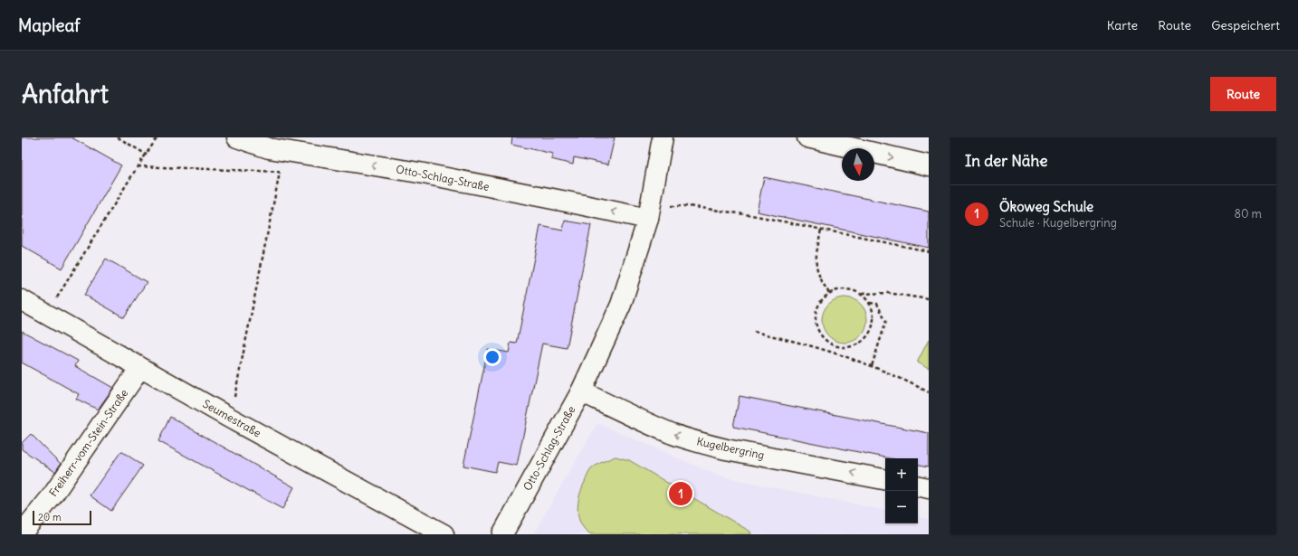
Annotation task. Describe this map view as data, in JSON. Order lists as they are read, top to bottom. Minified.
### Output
{"streets":{"street":["Otto-Schlag-Straße","Seumestraße","Freiherr-vom-Stein-Straße","Kugelbergring"]},"crossings":[["Otto-Schlag-Straße","Kugelbergring"],["Seumestraße","Freiherr-vom-Stein-Straße"]],"one_way":["Otto-Schlag-Straße","Kugelbergring"],"scale_bar":"20 m","north":"bottom","page":{"header":"Mapleaf","nav":["Karte","Route","Gespeichert"],"buttons":"Route","title":"Anfahrt","heading":"In der Nähe","list":[{"mark":"1","name":"Ökoweg Schule","note":"Schule · Kugelbergring","value":"80 m"}],"map_buttons":["+","−"],"pins":"1","scale":"20 m"}}
